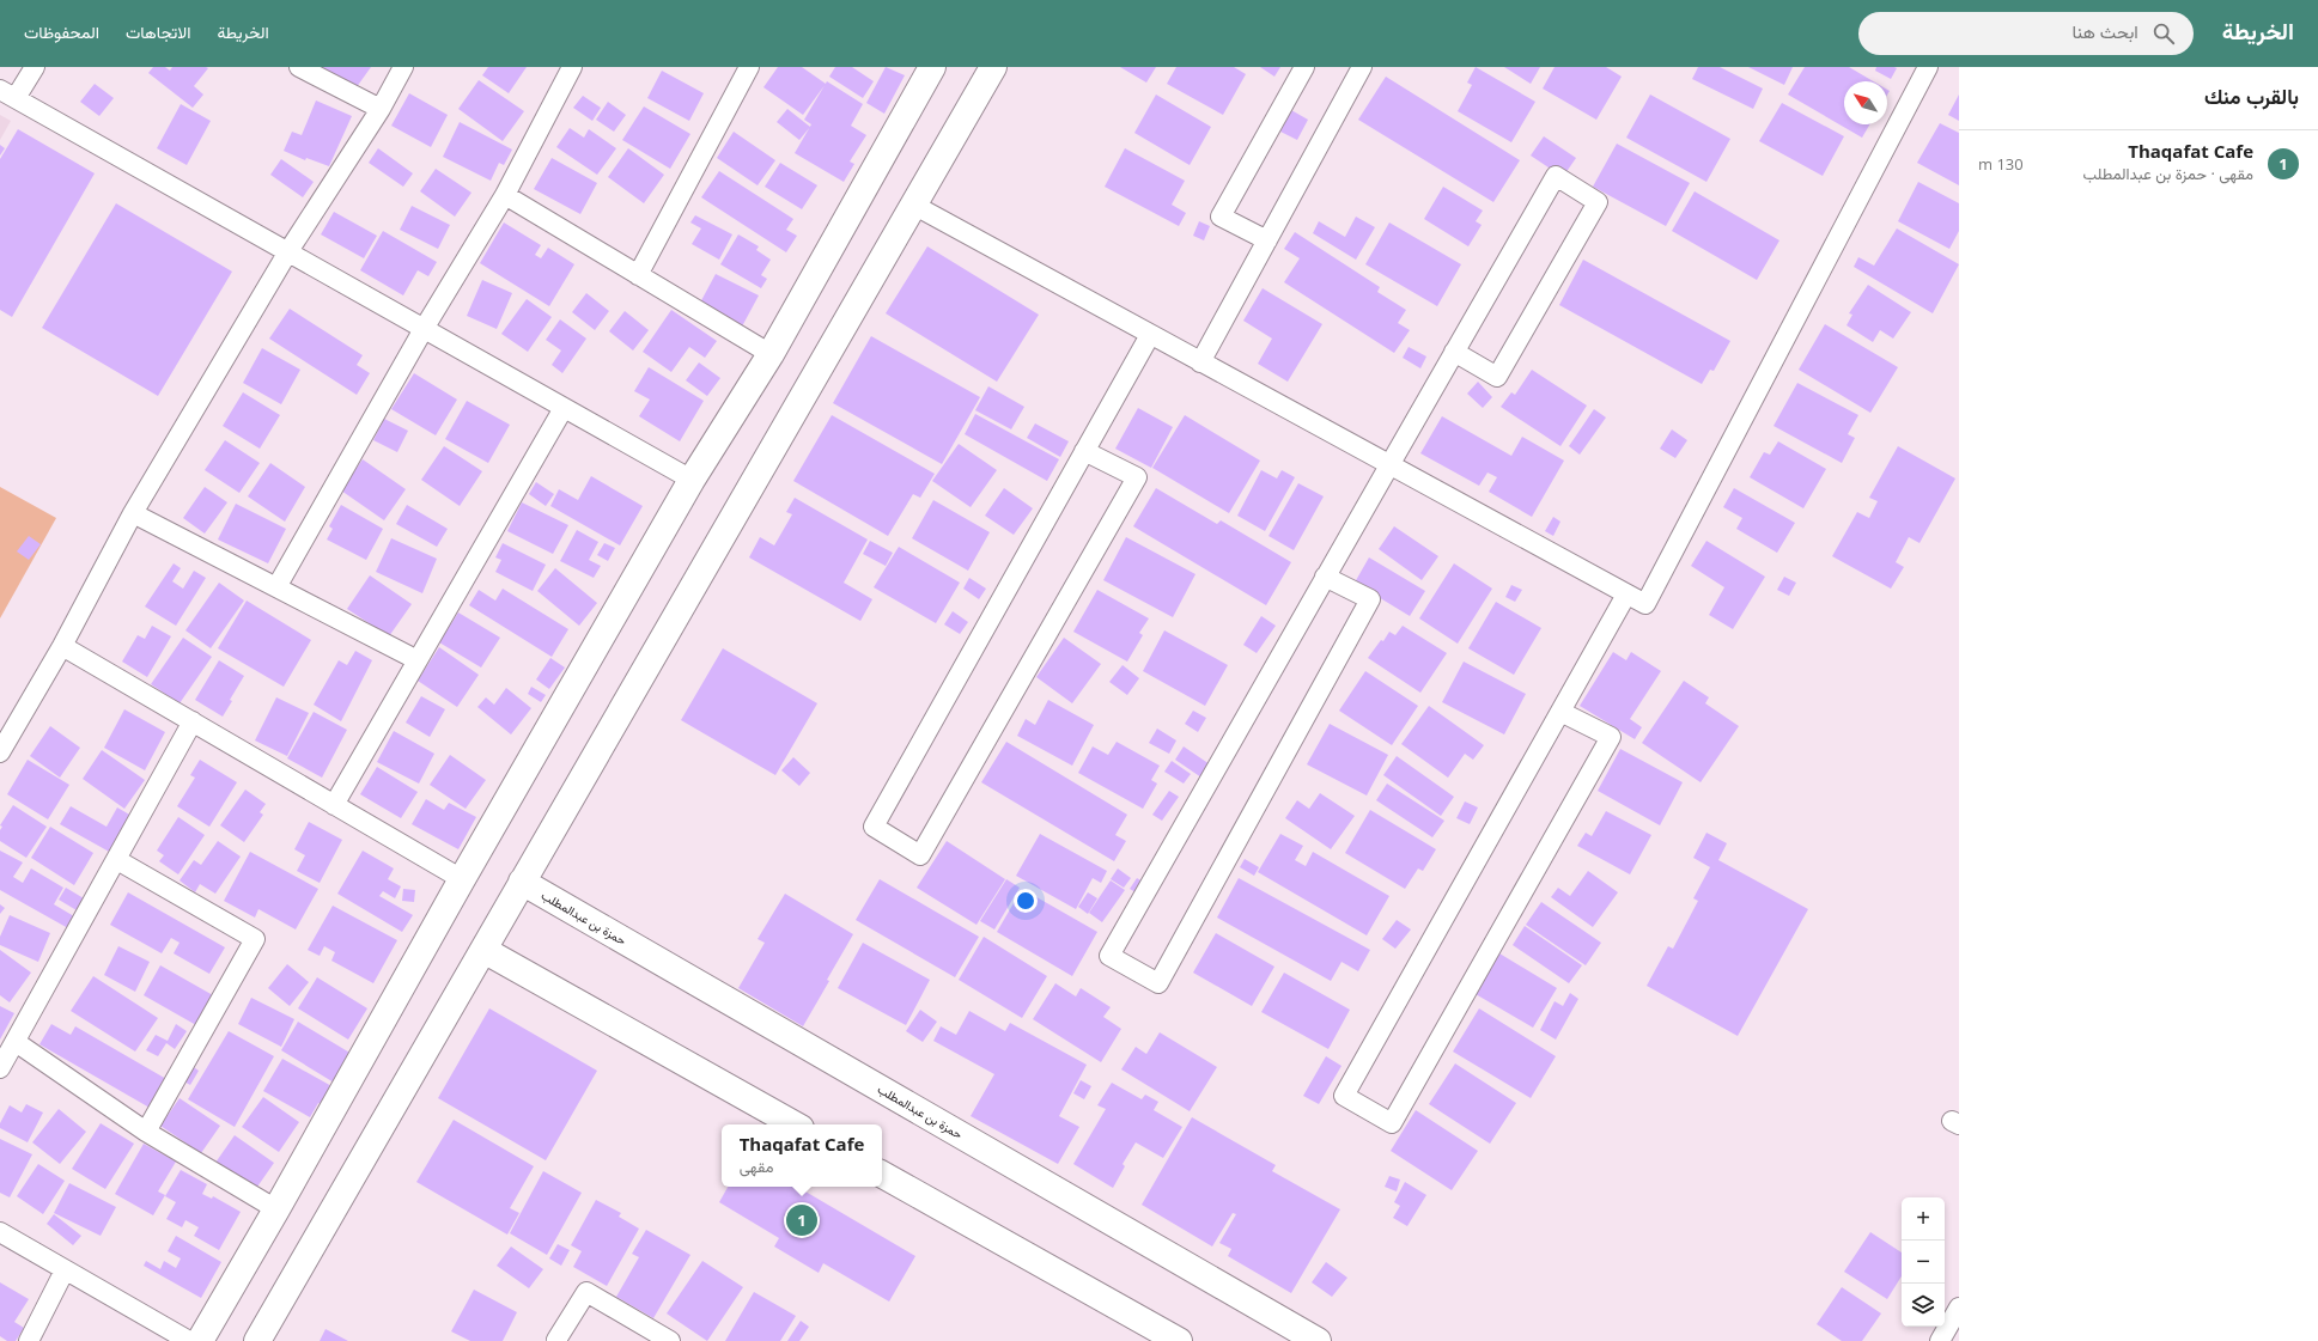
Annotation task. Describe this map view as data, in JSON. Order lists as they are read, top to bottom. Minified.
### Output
{"streets":{"street":["حمزة بن عبدالمطلب"]},"north":"top left","page":{"header":"الخريطة","search":"ابحث هنا","nav":["الخريطة","الاتجاهات","المحفوظات"],"heading":"بالقرب منك","list":[{"mark":"1","name":"Thaqafat Cafe","note":"مقهى · حمزة بن عبدالمطلب","value":"130 m"}],"popup":["Thaqafat Cafe","مقهى"],"map_buttons":["+","−"],"pins":"1"}}
